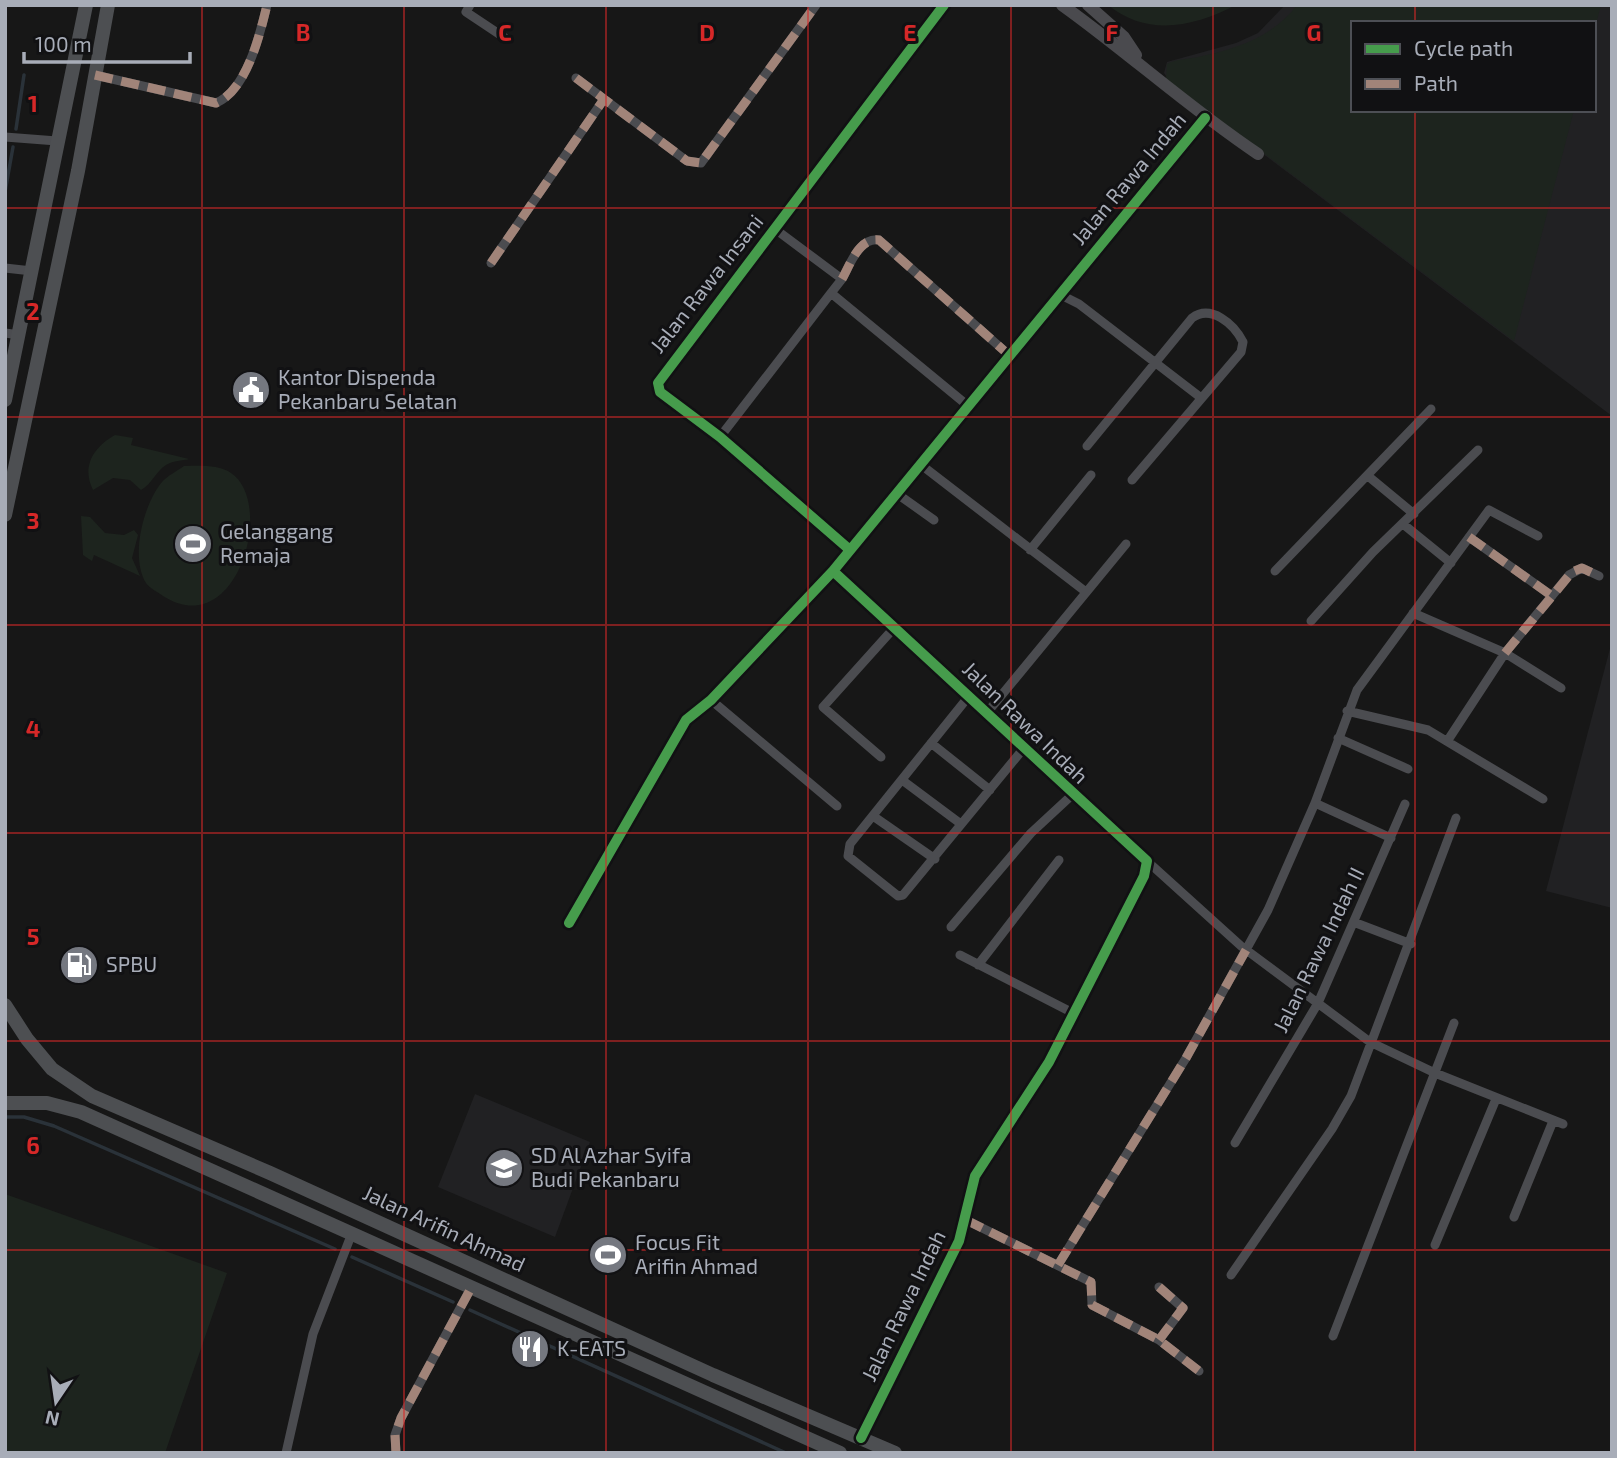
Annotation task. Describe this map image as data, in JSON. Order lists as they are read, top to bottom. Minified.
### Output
{"streets":{"main road":["Jalan Arifin Ahmad"],"street":["Jalan Rawa Indah","Jalan Rawa Insani","Jalan Rawa Indah II"]},"crossings":[["Jalan Rawa Indah","Jalan Rawa Insani"],["Jalan Rawa Indah","Jalan Arifin Ahmad"]],"places":{"public building":["Kantor Dispenda Pekanbaru Selatan"],"sports":["Gelanggang Remaja","Focus Fit Arifin Ahmad"],"fuel station":["SPBU"],"school or university":["SD Al Azhar Syifa Budi Pekanbaru"],"restaurant":["K-EATS"]},"legend":["Cycle path","Path"],"scale_bar":"100 m","north":"bottom","grid":{"columns":["B","C","D","E","F","G"],"rows":["1","2","3","4","5","6"]}}
